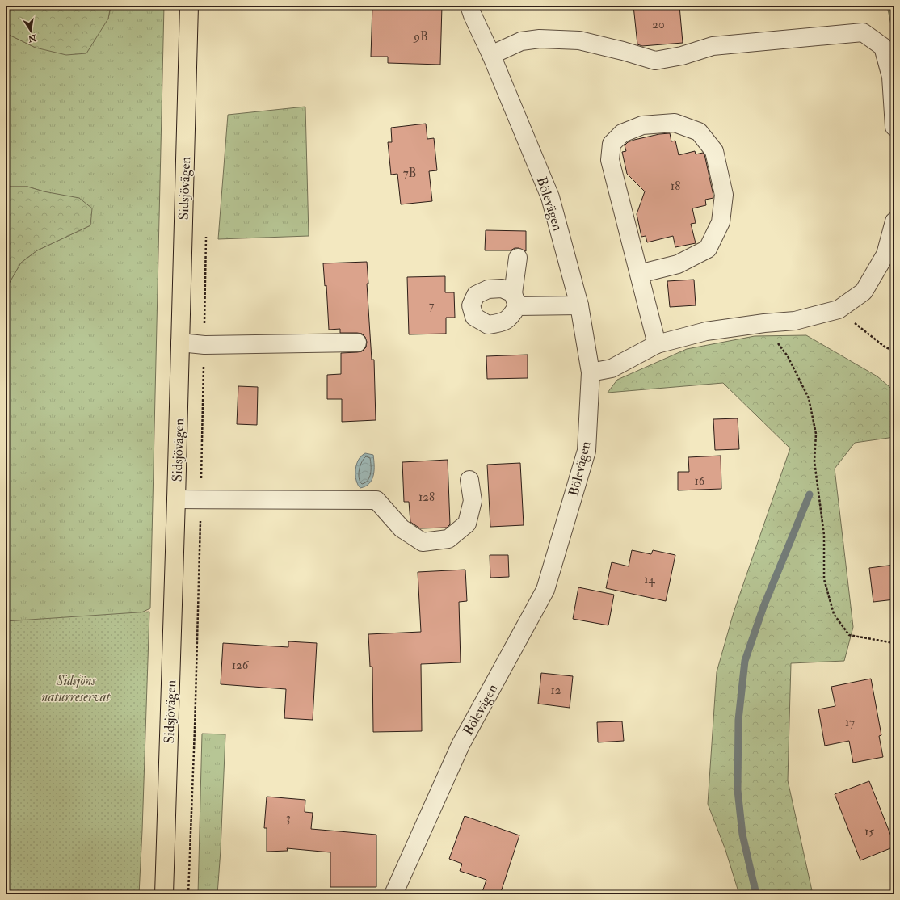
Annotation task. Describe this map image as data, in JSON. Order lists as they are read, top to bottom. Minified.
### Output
{"streets":{"main road":["Sidsjövägen"],"street":["Bölevägen"]},"parks":["Sidsjöns naturreservat"],"house_numbers":["20","9B","7B","18","7","16","128","14","126","12","17","3","15"],"north":"bottom"}
